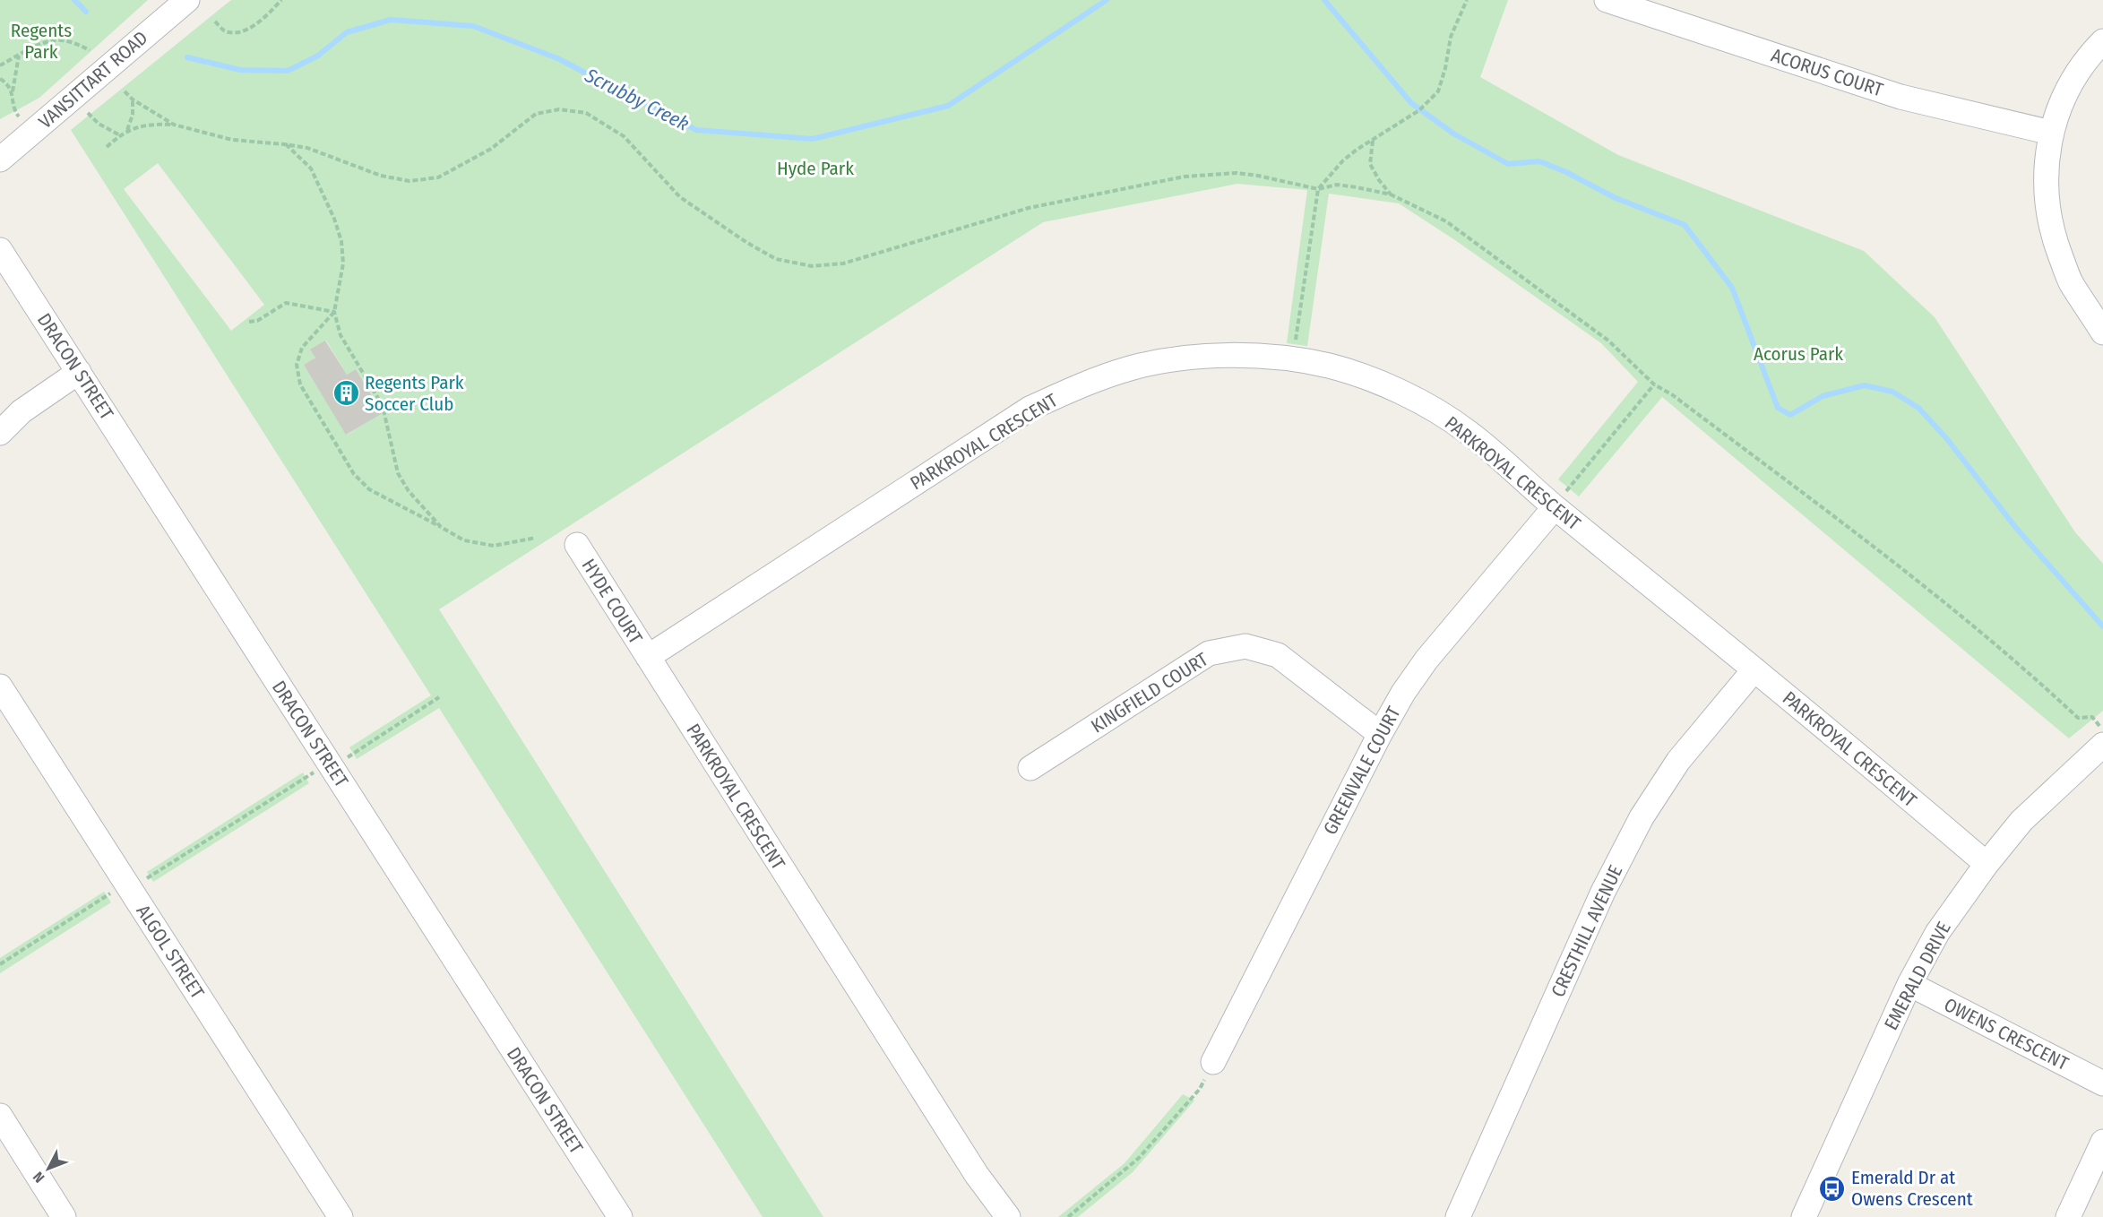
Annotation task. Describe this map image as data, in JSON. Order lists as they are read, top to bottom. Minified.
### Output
{"streets":{"street":["ACORUS COURT","VANSITTART ROAD","DRACON STREET","PARKROYAL CRESCENT","HYDE COURT","KINGFIELD COURT","GREENVALE COURT","CRESTHILL AVENUE","ALGOL STREET","EMERALD DRIVE","OWENS CRESCENT"]},"crossings":[["PARKROYAL CRESCENT","HYDE COURT"],["PARKROYAL CRESCENT","GREENVALE COURT"],["PARKROYAL CRESCENT","CRESTHILL AVENUE"],["PARKROYAL CRESCENT","EMERALD DRIVE"],["KINGFIELD COURT","GREENVALE COURT"],["EMERALD DRIVE","OWENS CRESCENT"]],"water":["Scrubby Creek"],"parks":["Regents Park","Hyde Park","Acorus Park"],"places":{"building":["Regents Park Soccer Club"],"bus stop":["Emerald Dr at Owens Crescent"]},"north":"bottom left"}
